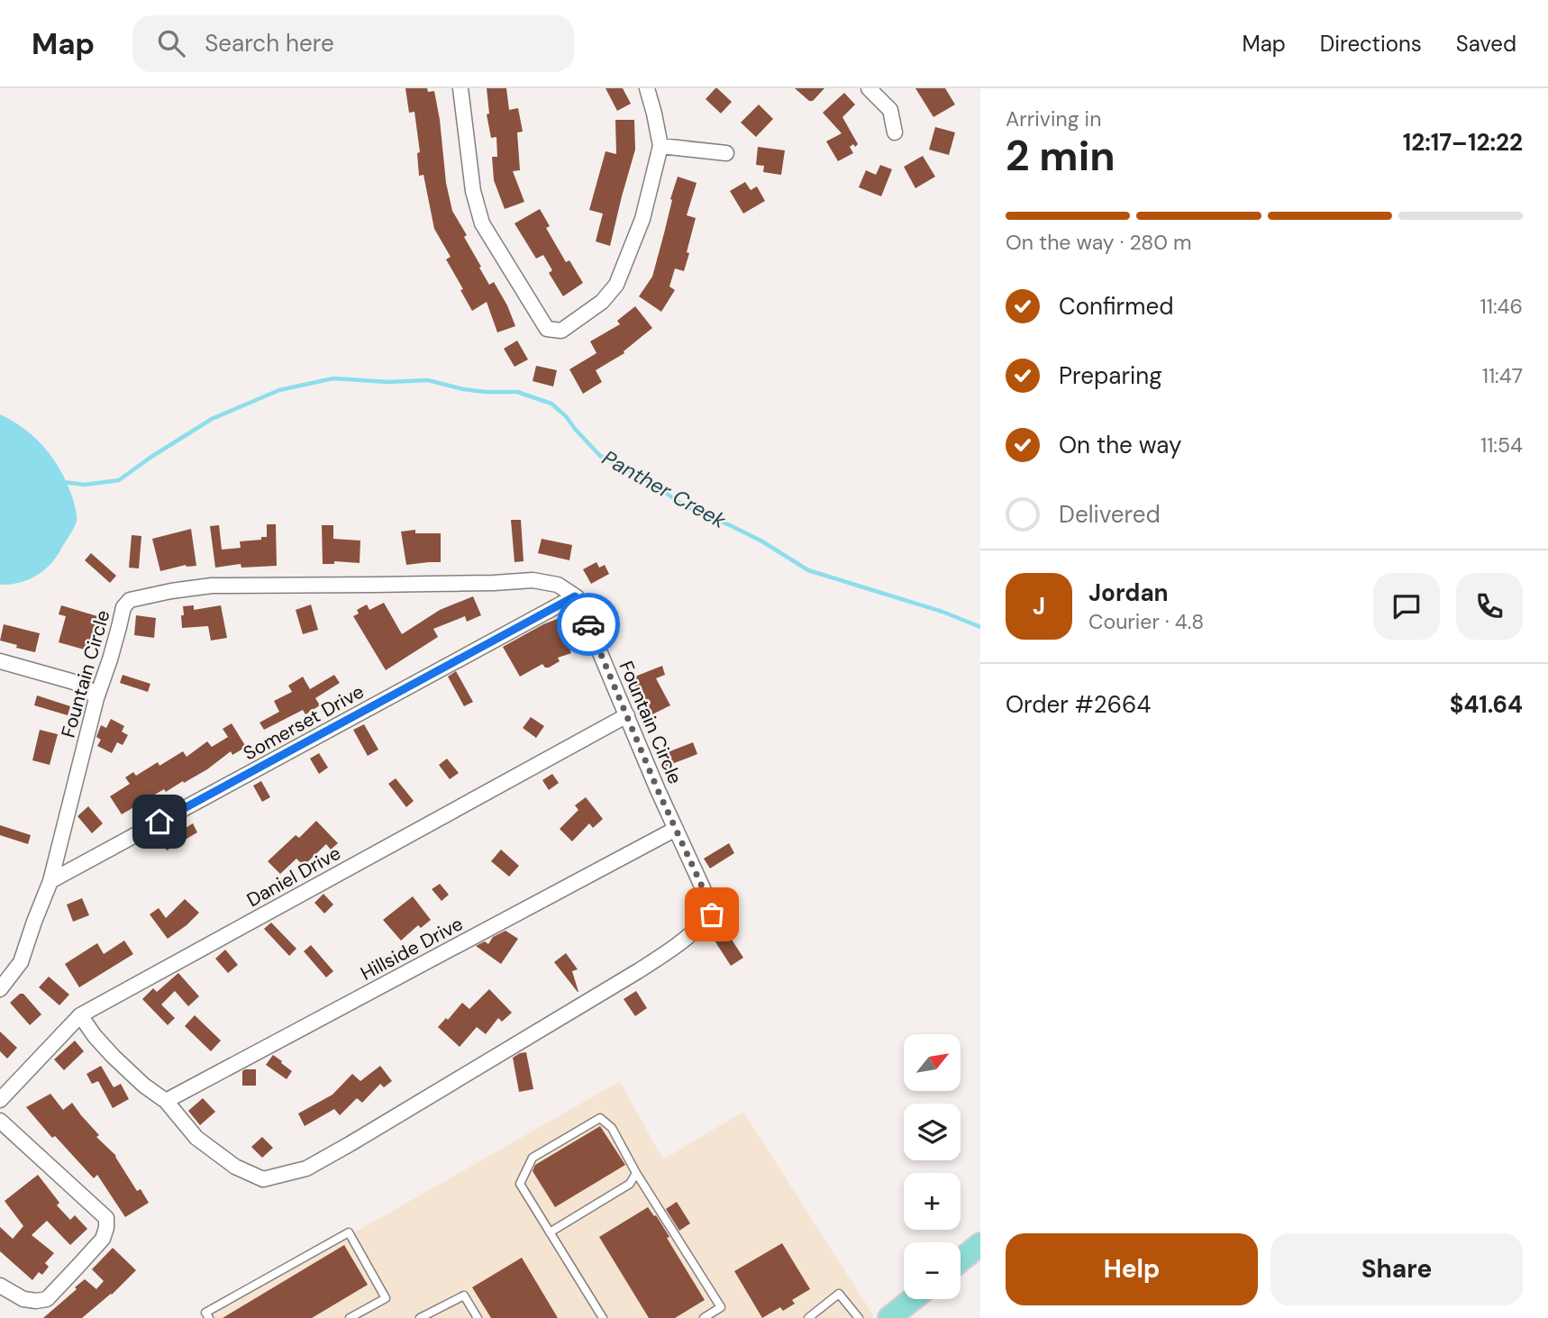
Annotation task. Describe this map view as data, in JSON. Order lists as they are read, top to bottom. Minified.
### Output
{"streets":{"street":["Fountain Circle","Somerset Drive","Daniel Drive","Hillside Drive"]},"crossings":[["Fountain Circle","Somerset Drive"],["Fountain Circle","Daniel Drive"],["Fountain Circle","Hillside Drive"]],"water":["Panther Creek"],"north":"top right","page":{"header":"Map","search":"Search here","nav":["Map","Directions","Saved"],"heading":["2 min","Arriving in","12:17–12:22"],"panel":["Jordan","Courier · 4.8","Order #2664","$41.64"],"bar":"On the way · 280 m","list":[["Confirmed","11:46"],["Preparing","11:47"],["On the way","11:54"],"Delivered"],"round":"J","map_buttons":["+","−"],"buttons":["Help","Share"]}}
